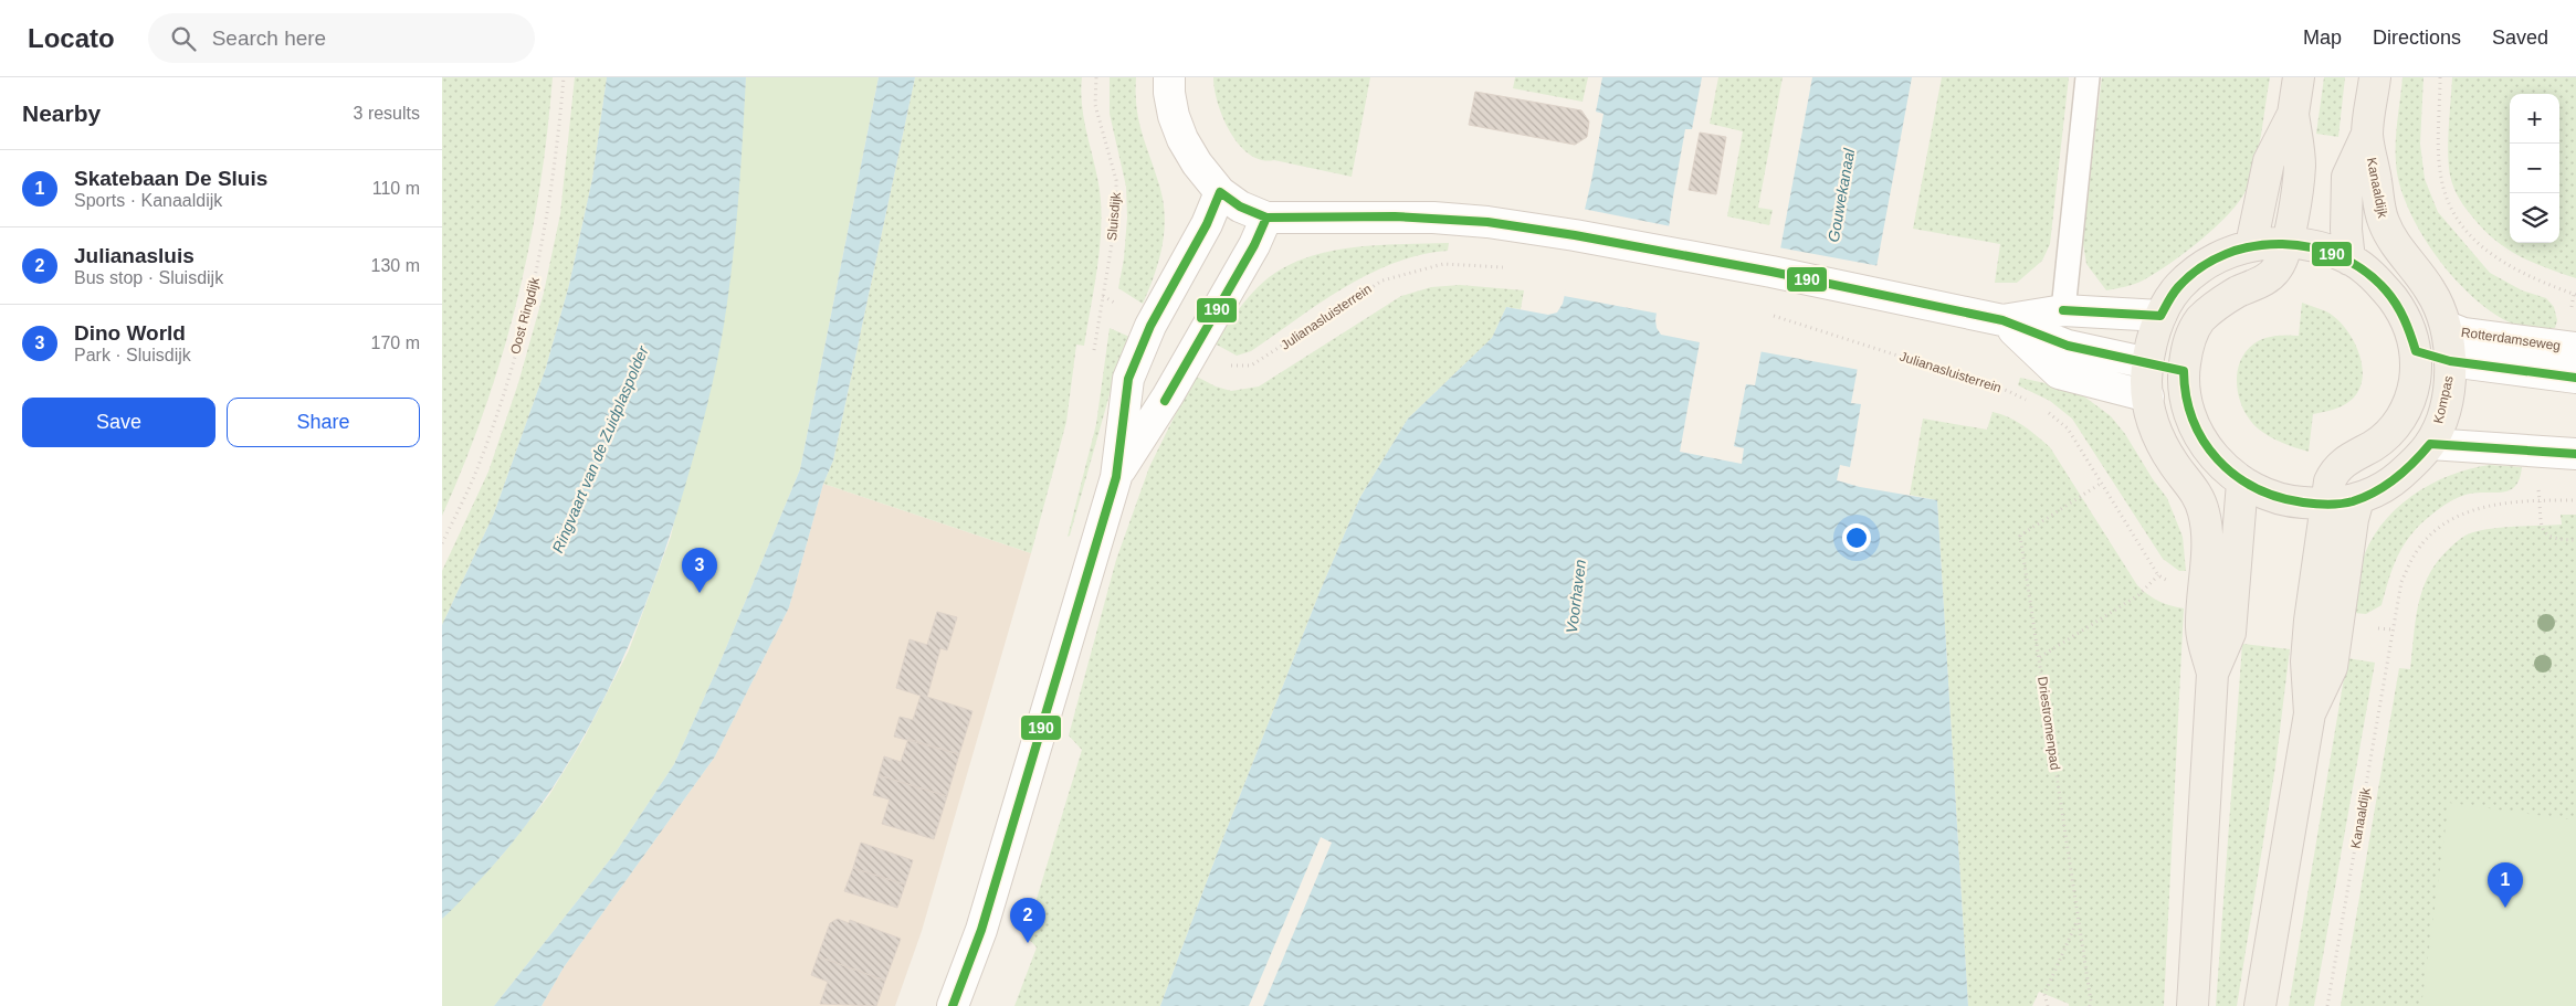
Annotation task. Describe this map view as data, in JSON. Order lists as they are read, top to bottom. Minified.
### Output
{"streets":{"main road":["Kanaaldijk","Rotterdamseweg","Kompas"],"path":["Sluisdijk","Oost Ringdijk","Julianasluisterrein","Driestromenpad"]},"crossings":[["Kanaaldijk","Kompas"],["Rotterdamseweg","Kompas"]],"water":["Gouwekanaal","Ringvaart van de Zuidplaspolder","Voorhaven"],"lines":["transit line 190"],"page":{"header":"Locato","search":"Search here","nav":["Map","Directions","Saved"],"heading":["Nearby","3 results"],"map_buttons":["+","−"],"list":[{"mark":"1","name":"Skatebaan De Sluis","note":"Sports · Kanaaldijk","value":"110 m"},{"mark":"2","name":"Julianasluis","note":"Bus stop · Sluisdijk","value":"130 m"},{"mark":"3","name":"Dino World","note":"Park · Sluisdijk","value":"170 m"}],"buttons":["Save","Share"],"pins":["3","1","2"]}}
